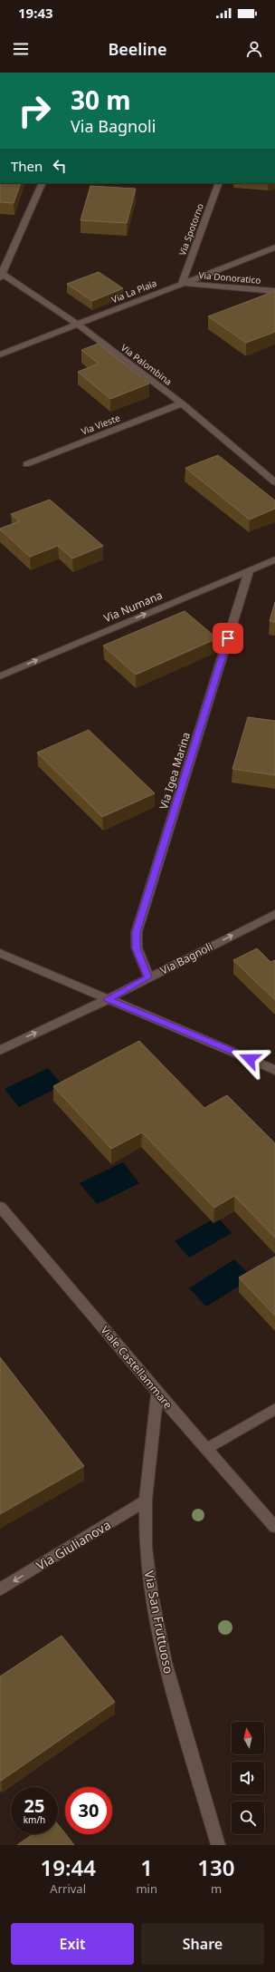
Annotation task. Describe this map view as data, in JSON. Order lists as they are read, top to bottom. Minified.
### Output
{"streets":{"street":["Via Spotorno","Via Donoratico","Via La Plaia","Via Palombina","Via Vieste","Via Numana","Via Igea Marina","Via Bagnoli","Viale Castellammare","Via Giulianova","Via San Fruttuoso"]},"crossings":[["Via Spotorno","Via Donoratico"],["Via Spotorno","Via La Plaia"],["Via Donoratico","Via La Plaia"],["Via La Plaia","Via Palombina"],["Via Palombina","Via Vieste"],["Via Numana","Via Igea Marina"],["Via Igea Marina","Via Bagnoli"],["Viale Castellammare","Via San Fruttuoso"],["Via Giulianova","Via San Fruttuoso"]],"one_way":["Via Numana","Via Bagnoli","Via Giulianova"],"north":"top","page":{"status":"19:43","header":"Beeline","turn":["30 m","Via Bagnoli"],"then":"Then","speed":"25 km/h","limit":"30","eta":["19:44","Arrival","1","min","130","m"],"buttons":["Exit","Share"]}}
